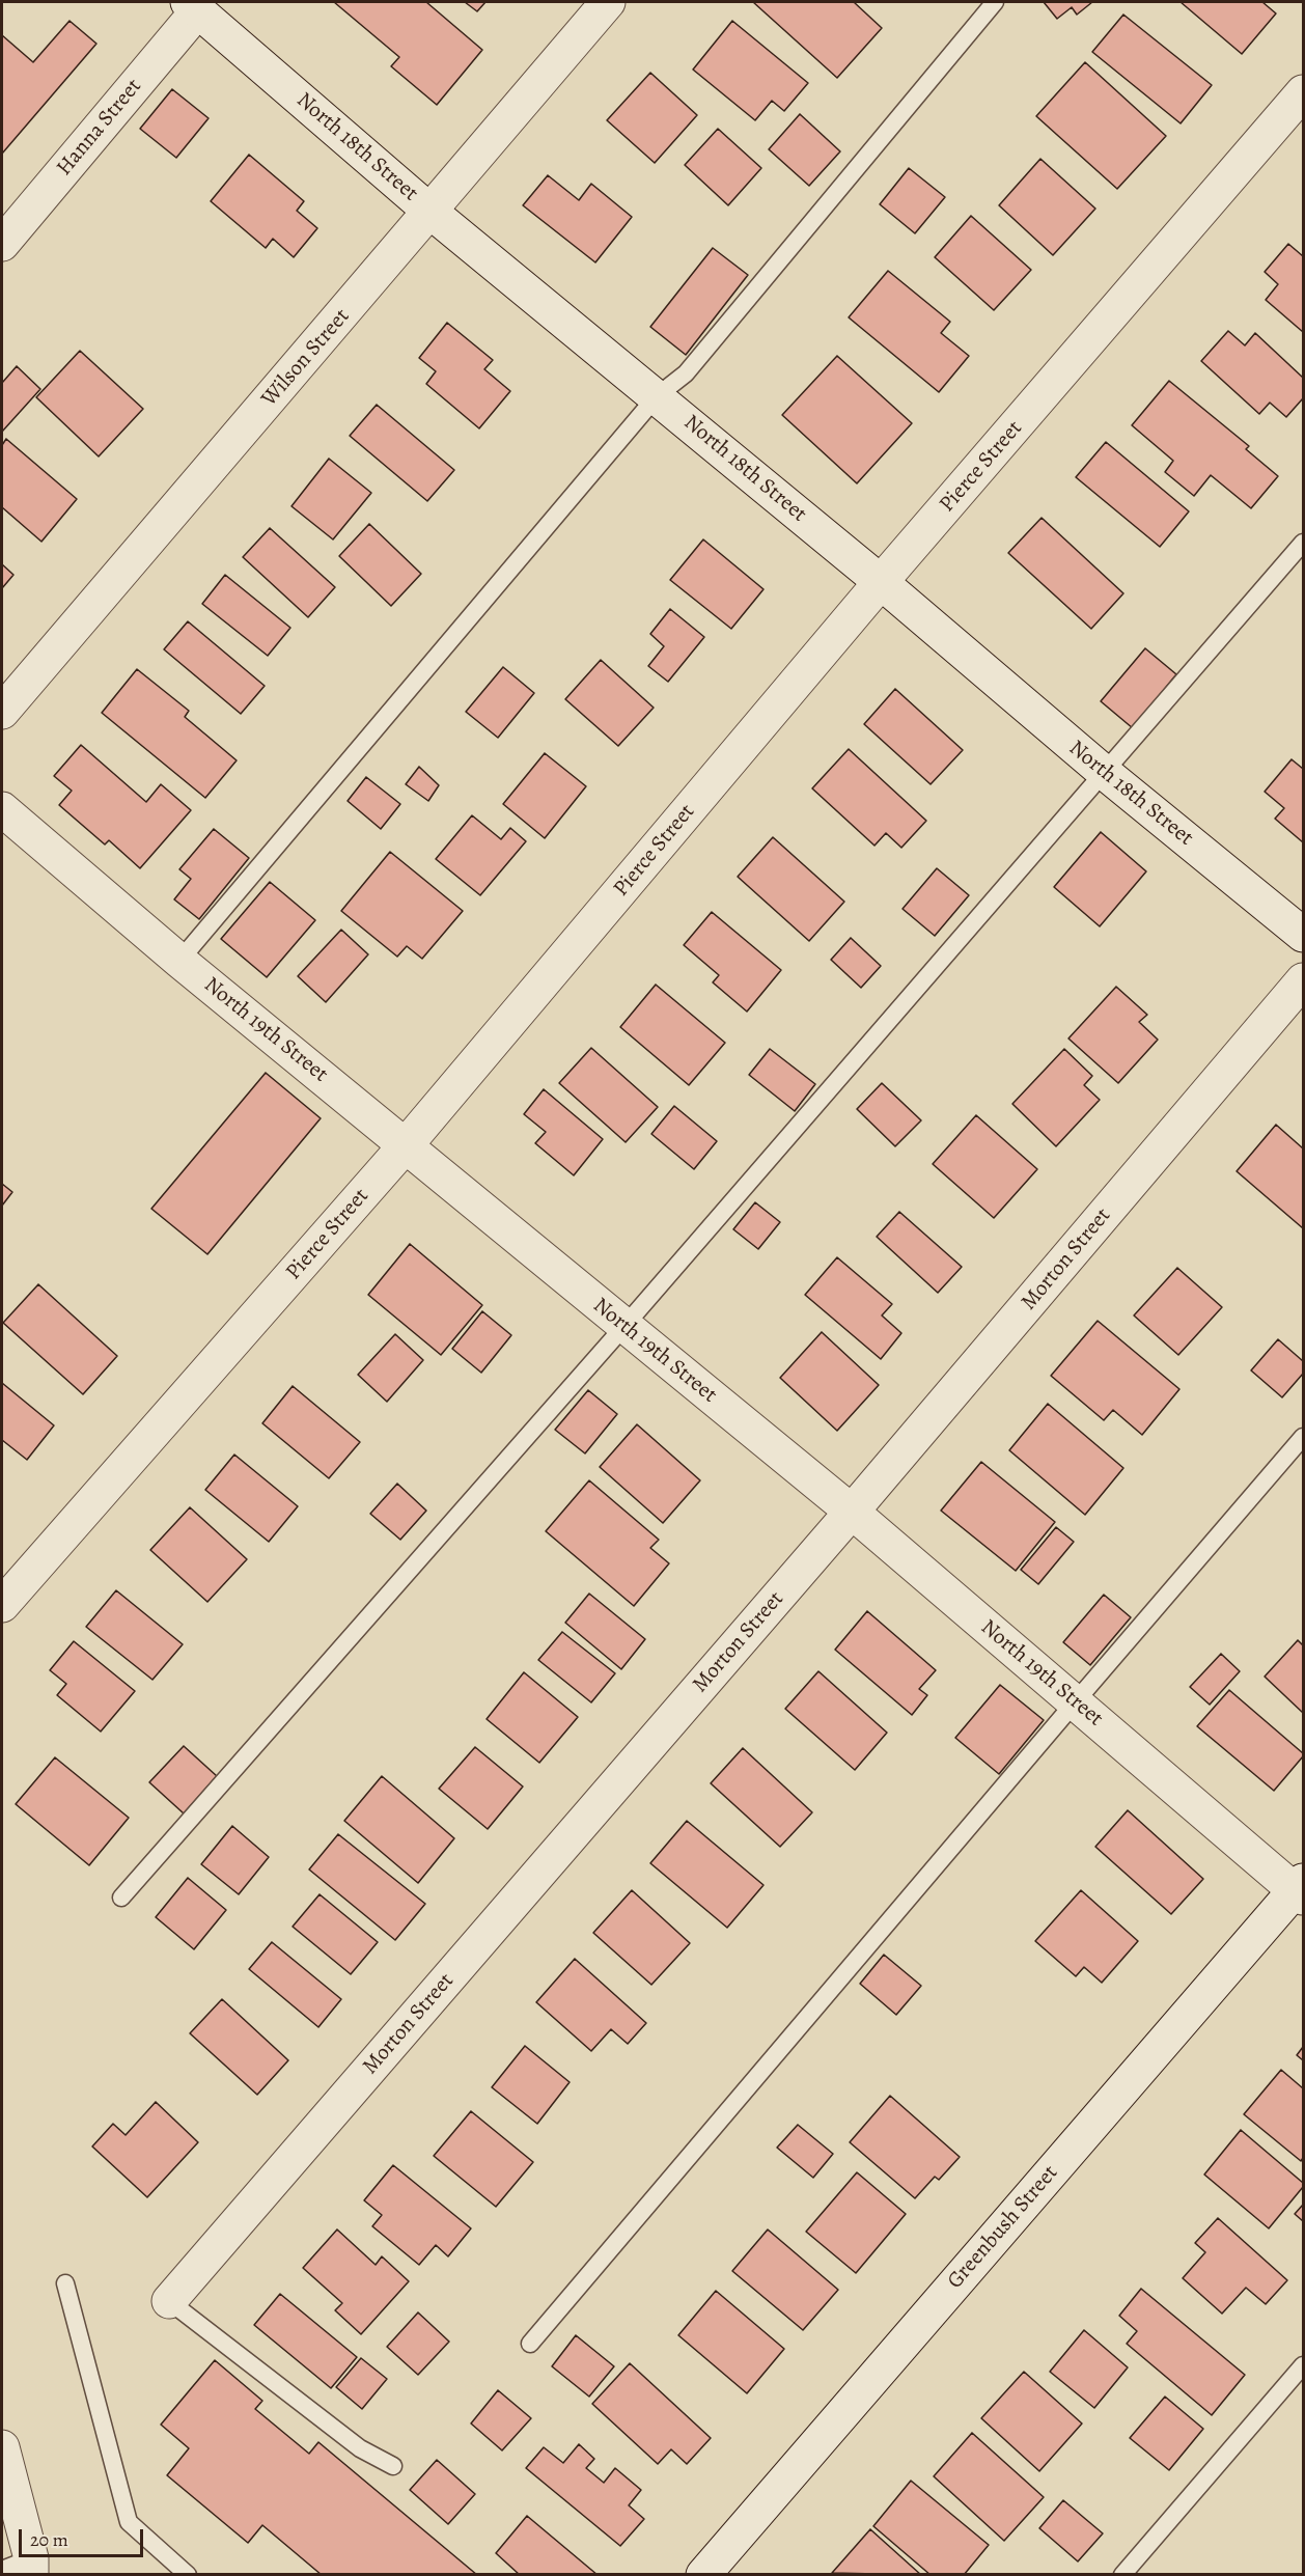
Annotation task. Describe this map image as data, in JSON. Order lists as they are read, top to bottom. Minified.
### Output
{"streets":{"street":["Hanna Street","North 18th Street","Wilson Street","Pierce Street","North 19th Street","Morton Street","Greenbush Street"]},"crossings":[["Hanna Street","North 18th Street"],["North 18th Street","Wilson Street"],["North 18th Street","Pierce Street"],["Pierce Street","North 19th Street"],["North 19th Street","Morton Street"],["North 19th Street","Greenbush Street"]],"scale_bar":"20 m"}
